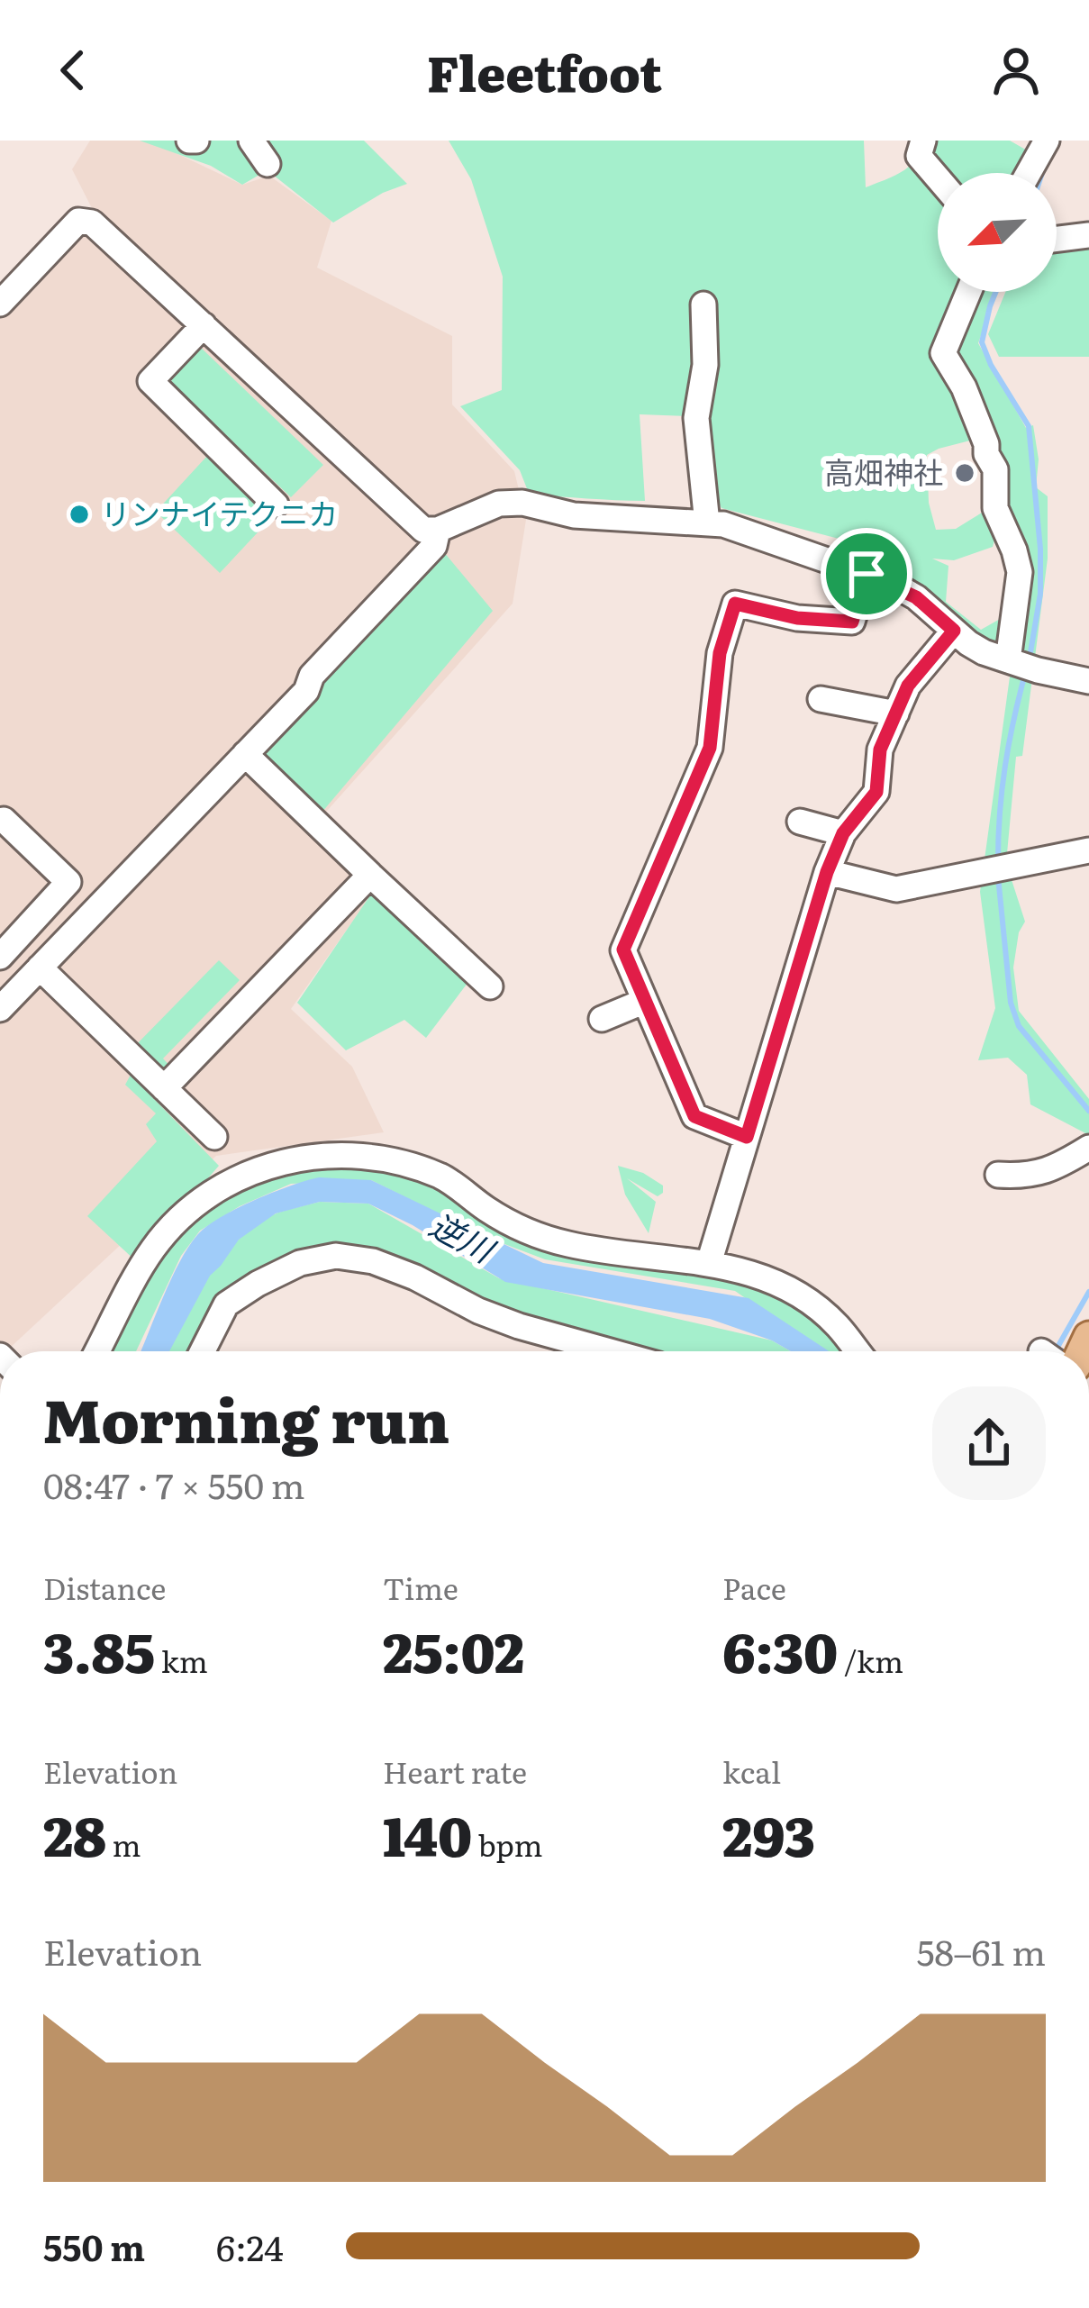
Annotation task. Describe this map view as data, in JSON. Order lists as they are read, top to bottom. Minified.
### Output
{"water":["逆川"],"places":["高畑神社","リンナイテクニカ"],"north":"bottom left","page":{"header":"Fleetfoot","heading":["Morning run","08:47 · 7 × 550 m"],"stats":[["Distance","3.85 km"],["Time","25:02"],["Pace","6:30 /km"],["Elevation","28 m"],["Heart rate","140 bpm"],["kcal","293"]],"chart":["Elevation","58–61 m"],"list":[{"name":"550 m","note":"6:24"}]}}
